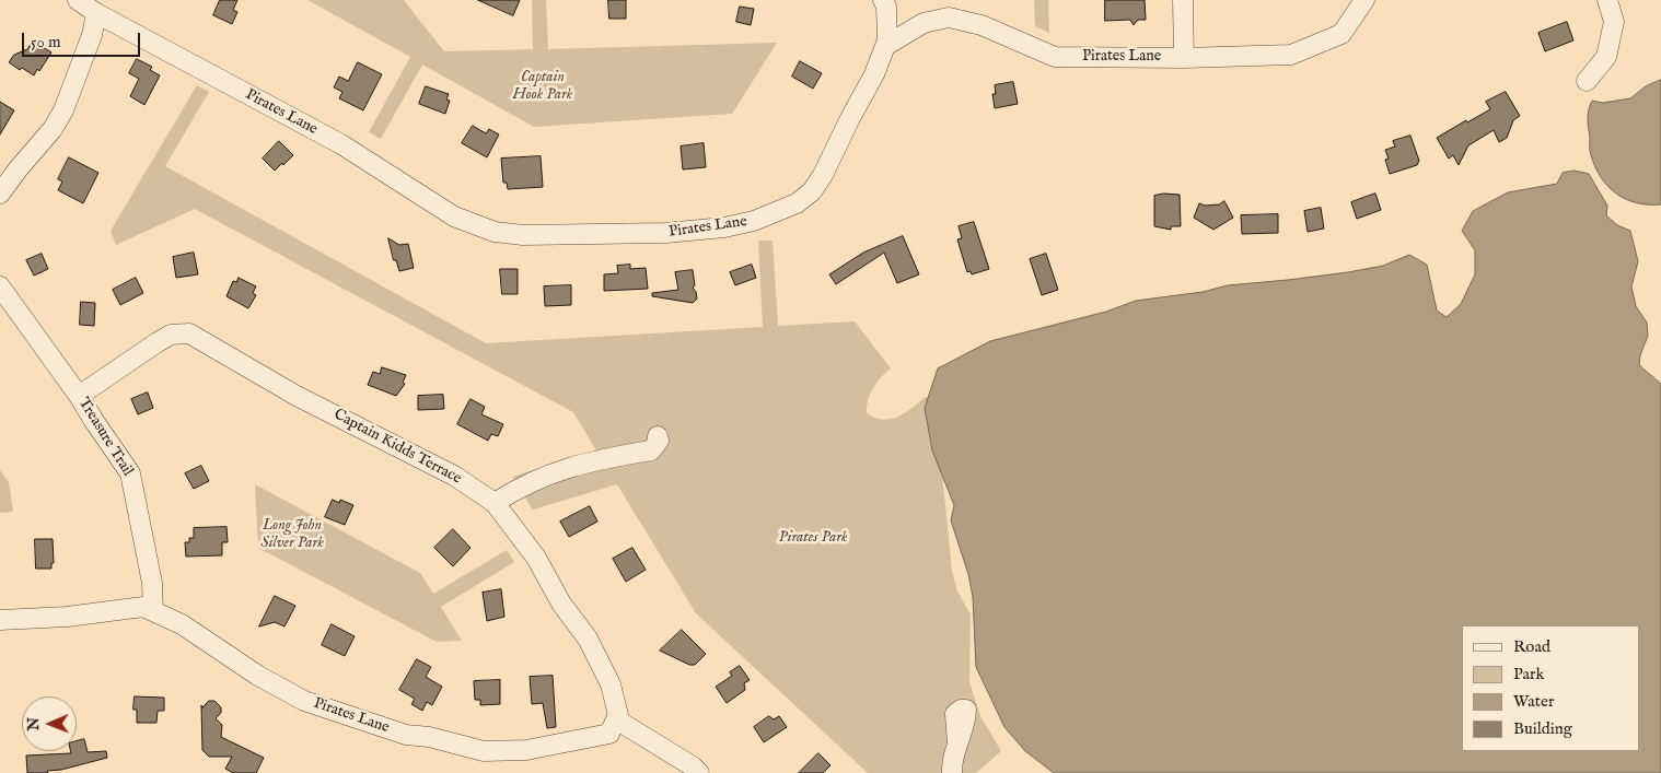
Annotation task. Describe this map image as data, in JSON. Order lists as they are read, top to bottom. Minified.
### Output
{"streets":{"street":["Pirates Lane","Treasure Trail","Captain Kidds Terrace"]},"crossings":[["Pirates Lane","Treasure Trail"],["Pirates Lane","Captain Kidds Terrace"],["Treasure Trail","Captain Kidds Terrace"]],"parks":["Captain Hook Park","Long John Silver Park","Pirates Park"],"legend":["Road","Park","Water","Building"],"scale_bar":"50 m","north":"left"}
